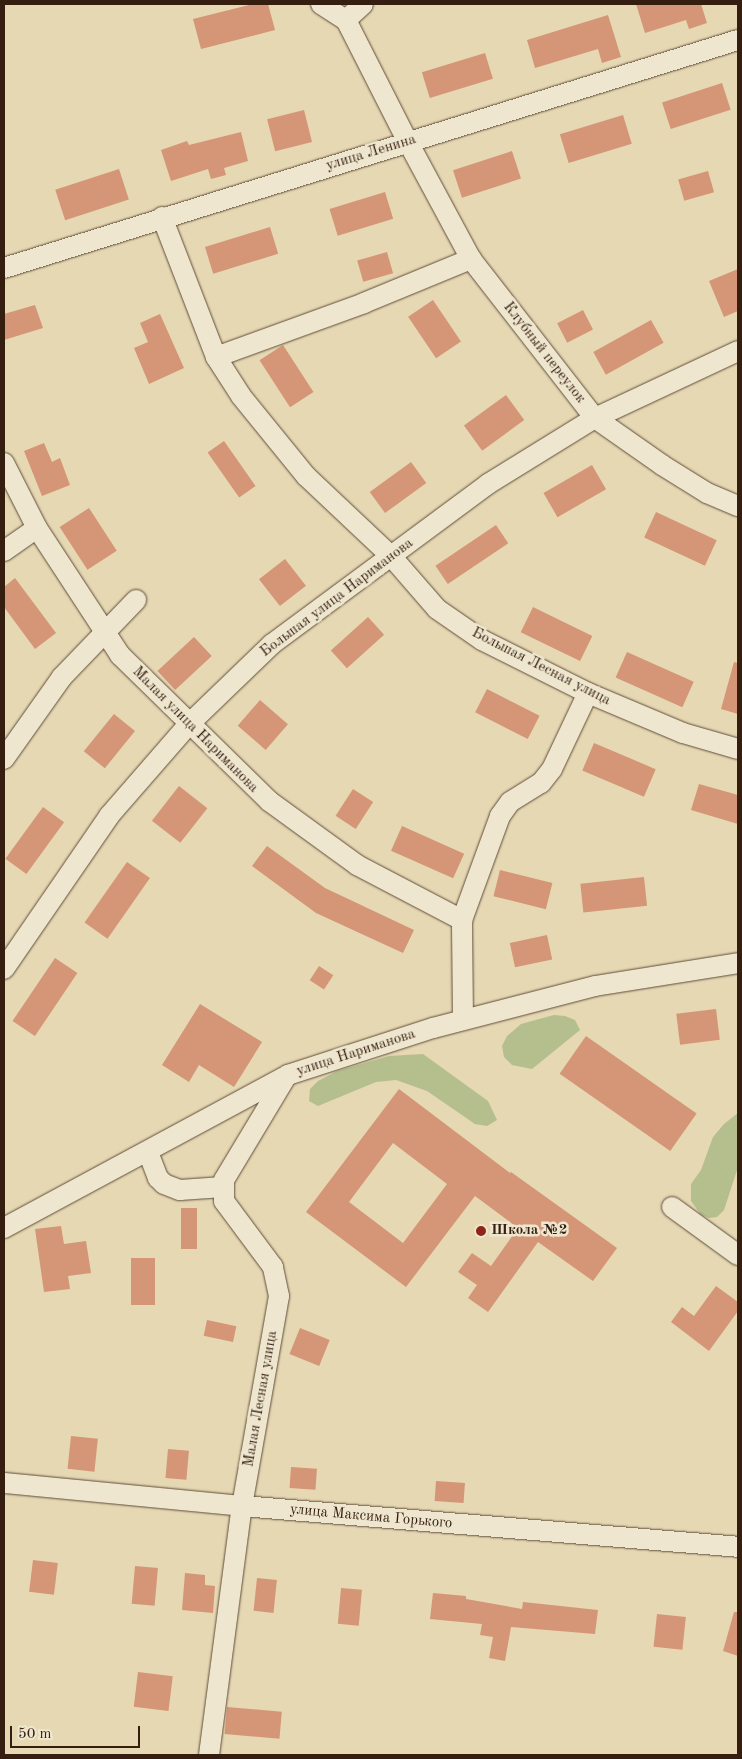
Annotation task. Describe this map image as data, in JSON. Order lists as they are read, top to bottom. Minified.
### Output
{"streets":{"street":["улица Ленина","Клубный переулок","Большая улица Нариманова","Большая Лесная улица","Малая улица Нариманова","улица Нариманова","Малая Лесная улица","улица Максима Горького"]},"crossings":[["улица Ленина","Клубный переулок"],["улица Ленина","Большая Лесная улица"],["Клубный переулок","Большая улица Нариманова"],["Большая улица Нариманова","Большая Лесная улица"],["Большая улица Нариманова","Малая улица Нариманова"],["Малая Лесная улица","улица Максима Горького"]],"places":["Школа №2"],"scale_bar":"50 m"}
